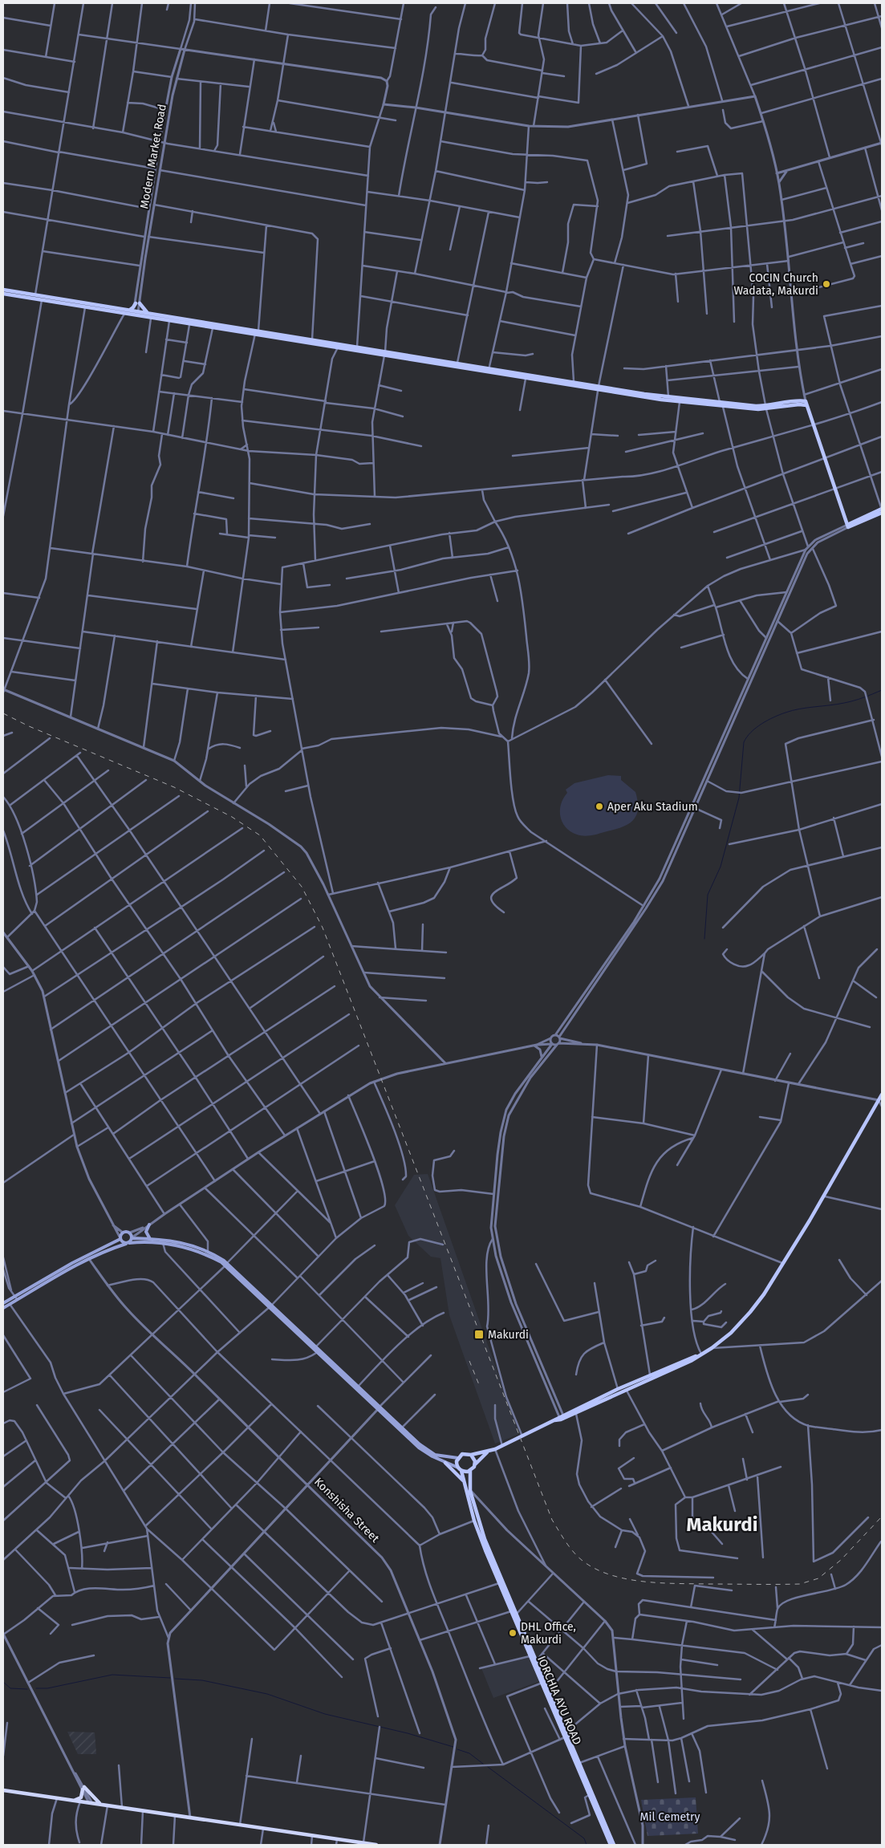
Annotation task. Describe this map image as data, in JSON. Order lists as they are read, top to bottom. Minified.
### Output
{"streets":{"main road":["IORCHIA AYU ROAD"],"street":["Modern Market Road","Konshisha Street"]},"districts":["Makurdi"],"parks":["Mil Cemetry"],"places":{"other":["COCIN Church Wadata, Makurdi","Aper Aku Stadium","DHL Office, Makurdi"],"transit":["Makurdi"]}}
